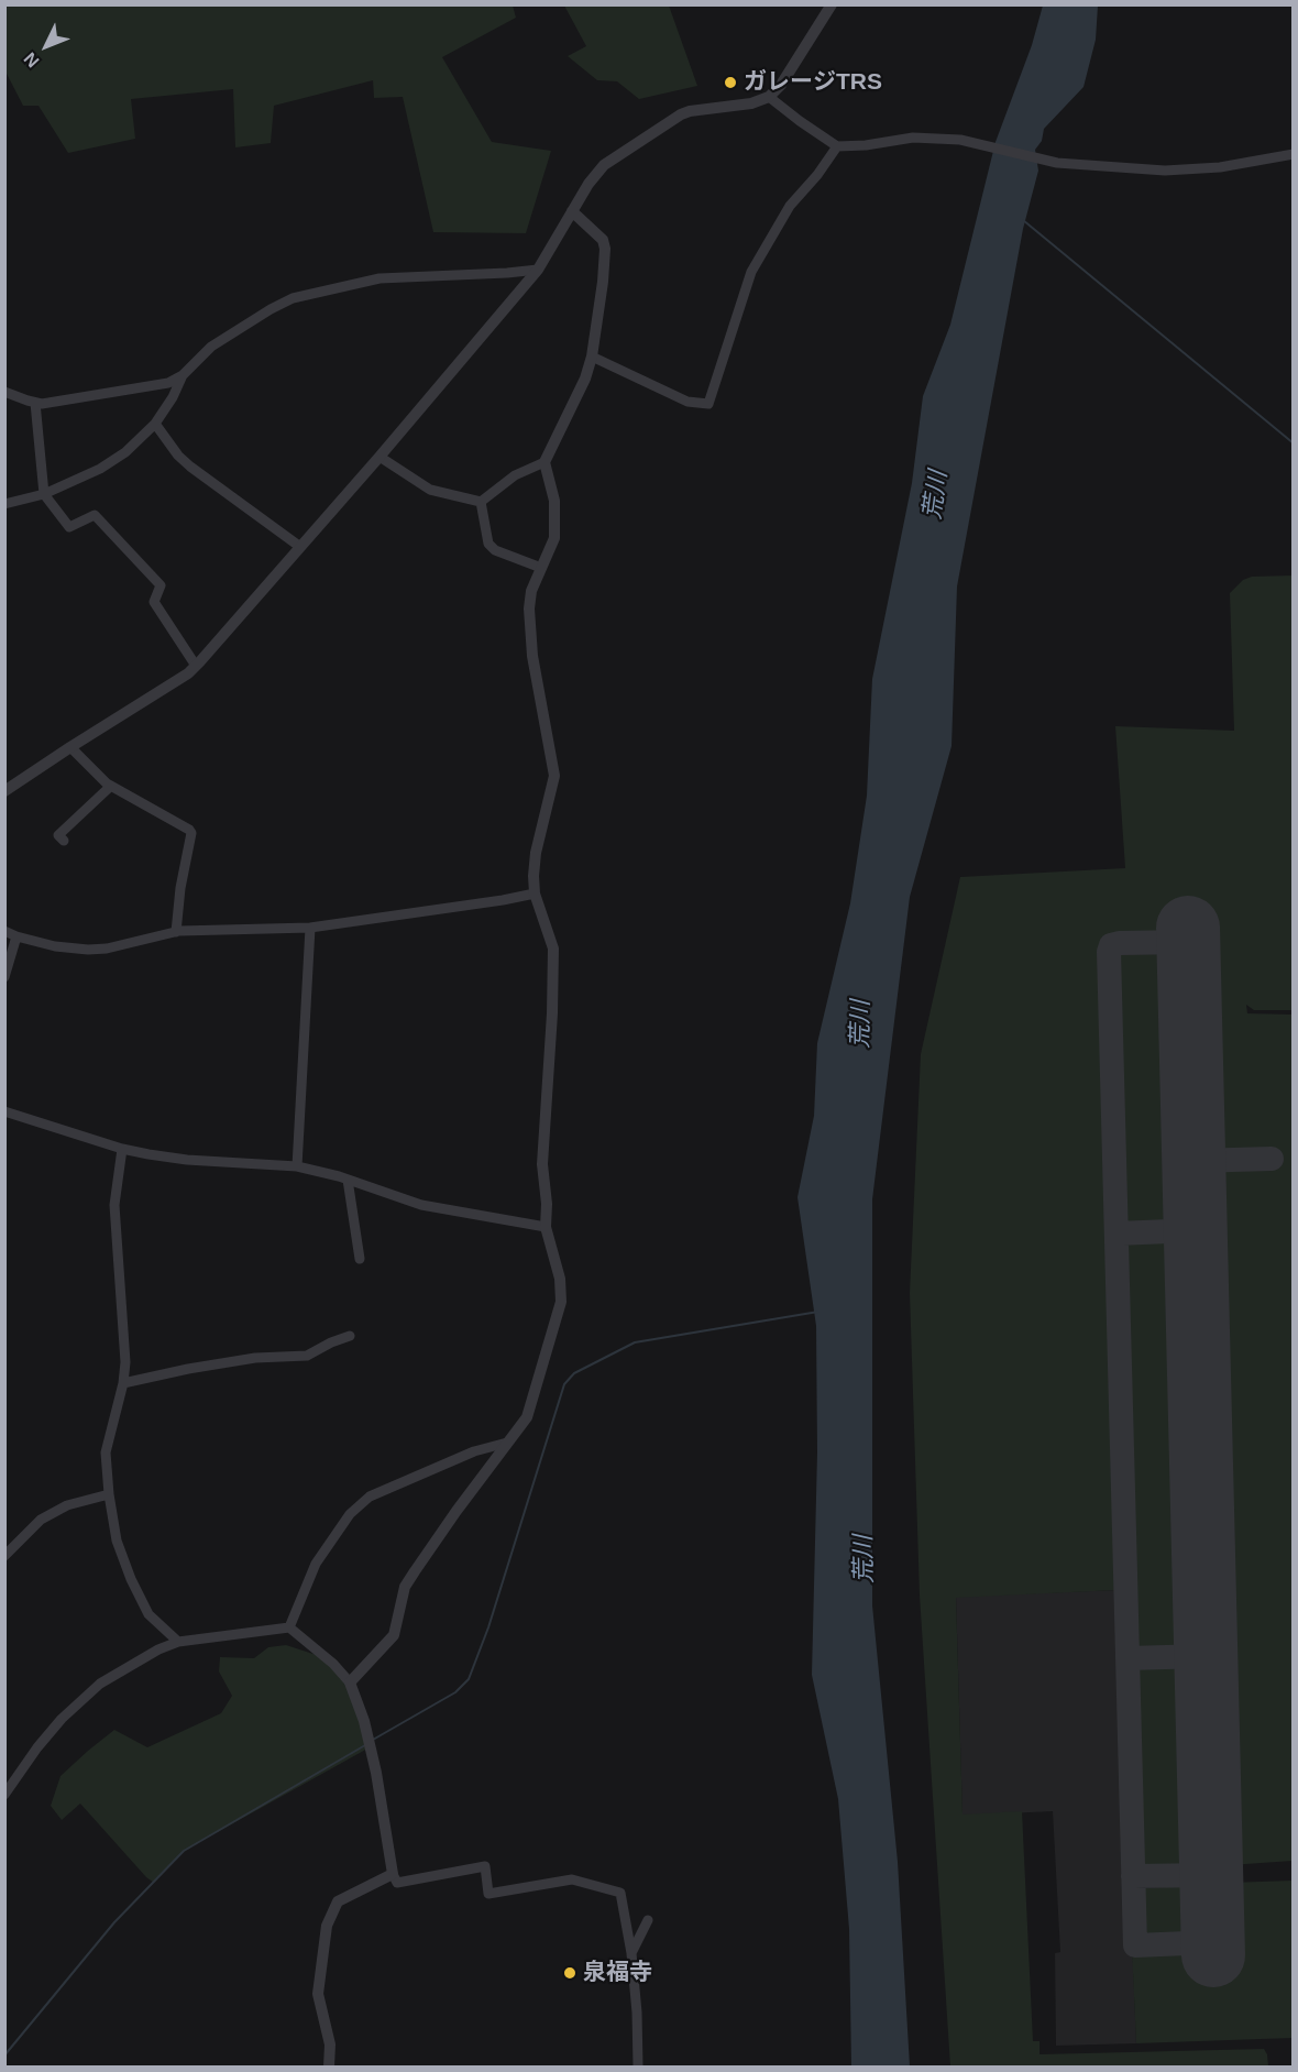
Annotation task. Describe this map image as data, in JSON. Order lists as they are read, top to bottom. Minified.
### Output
{"water":["荒川"],"places":["ガレージTRS","泉福寺"],"north":"bottom left"}
